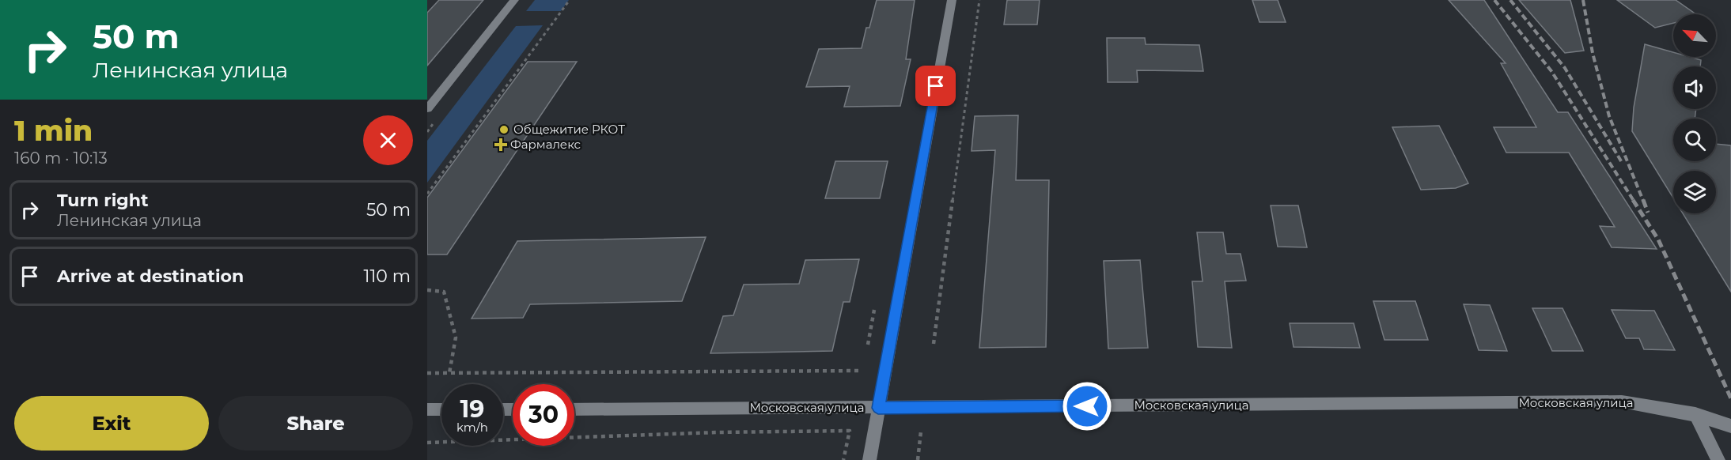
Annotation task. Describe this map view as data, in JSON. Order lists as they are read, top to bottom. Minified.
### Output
{"streets":{"street":["Московская улица"]},"places":{"other":["Общежитие РКОТ"],"health":["Фармалекс"]},"north":"top left","page":{"turn":["50 m","Ленинская улица"],"heading":["1 min","160 m · 10:13"],"list":[{"name":"Turn right","note":"Ленинская улица","value":"50 m"},{"name":"Arrive at destination","value":"110 m"}],"speed":"19 km/h","limit":"30","buttons":["Exit","Share"]}}
